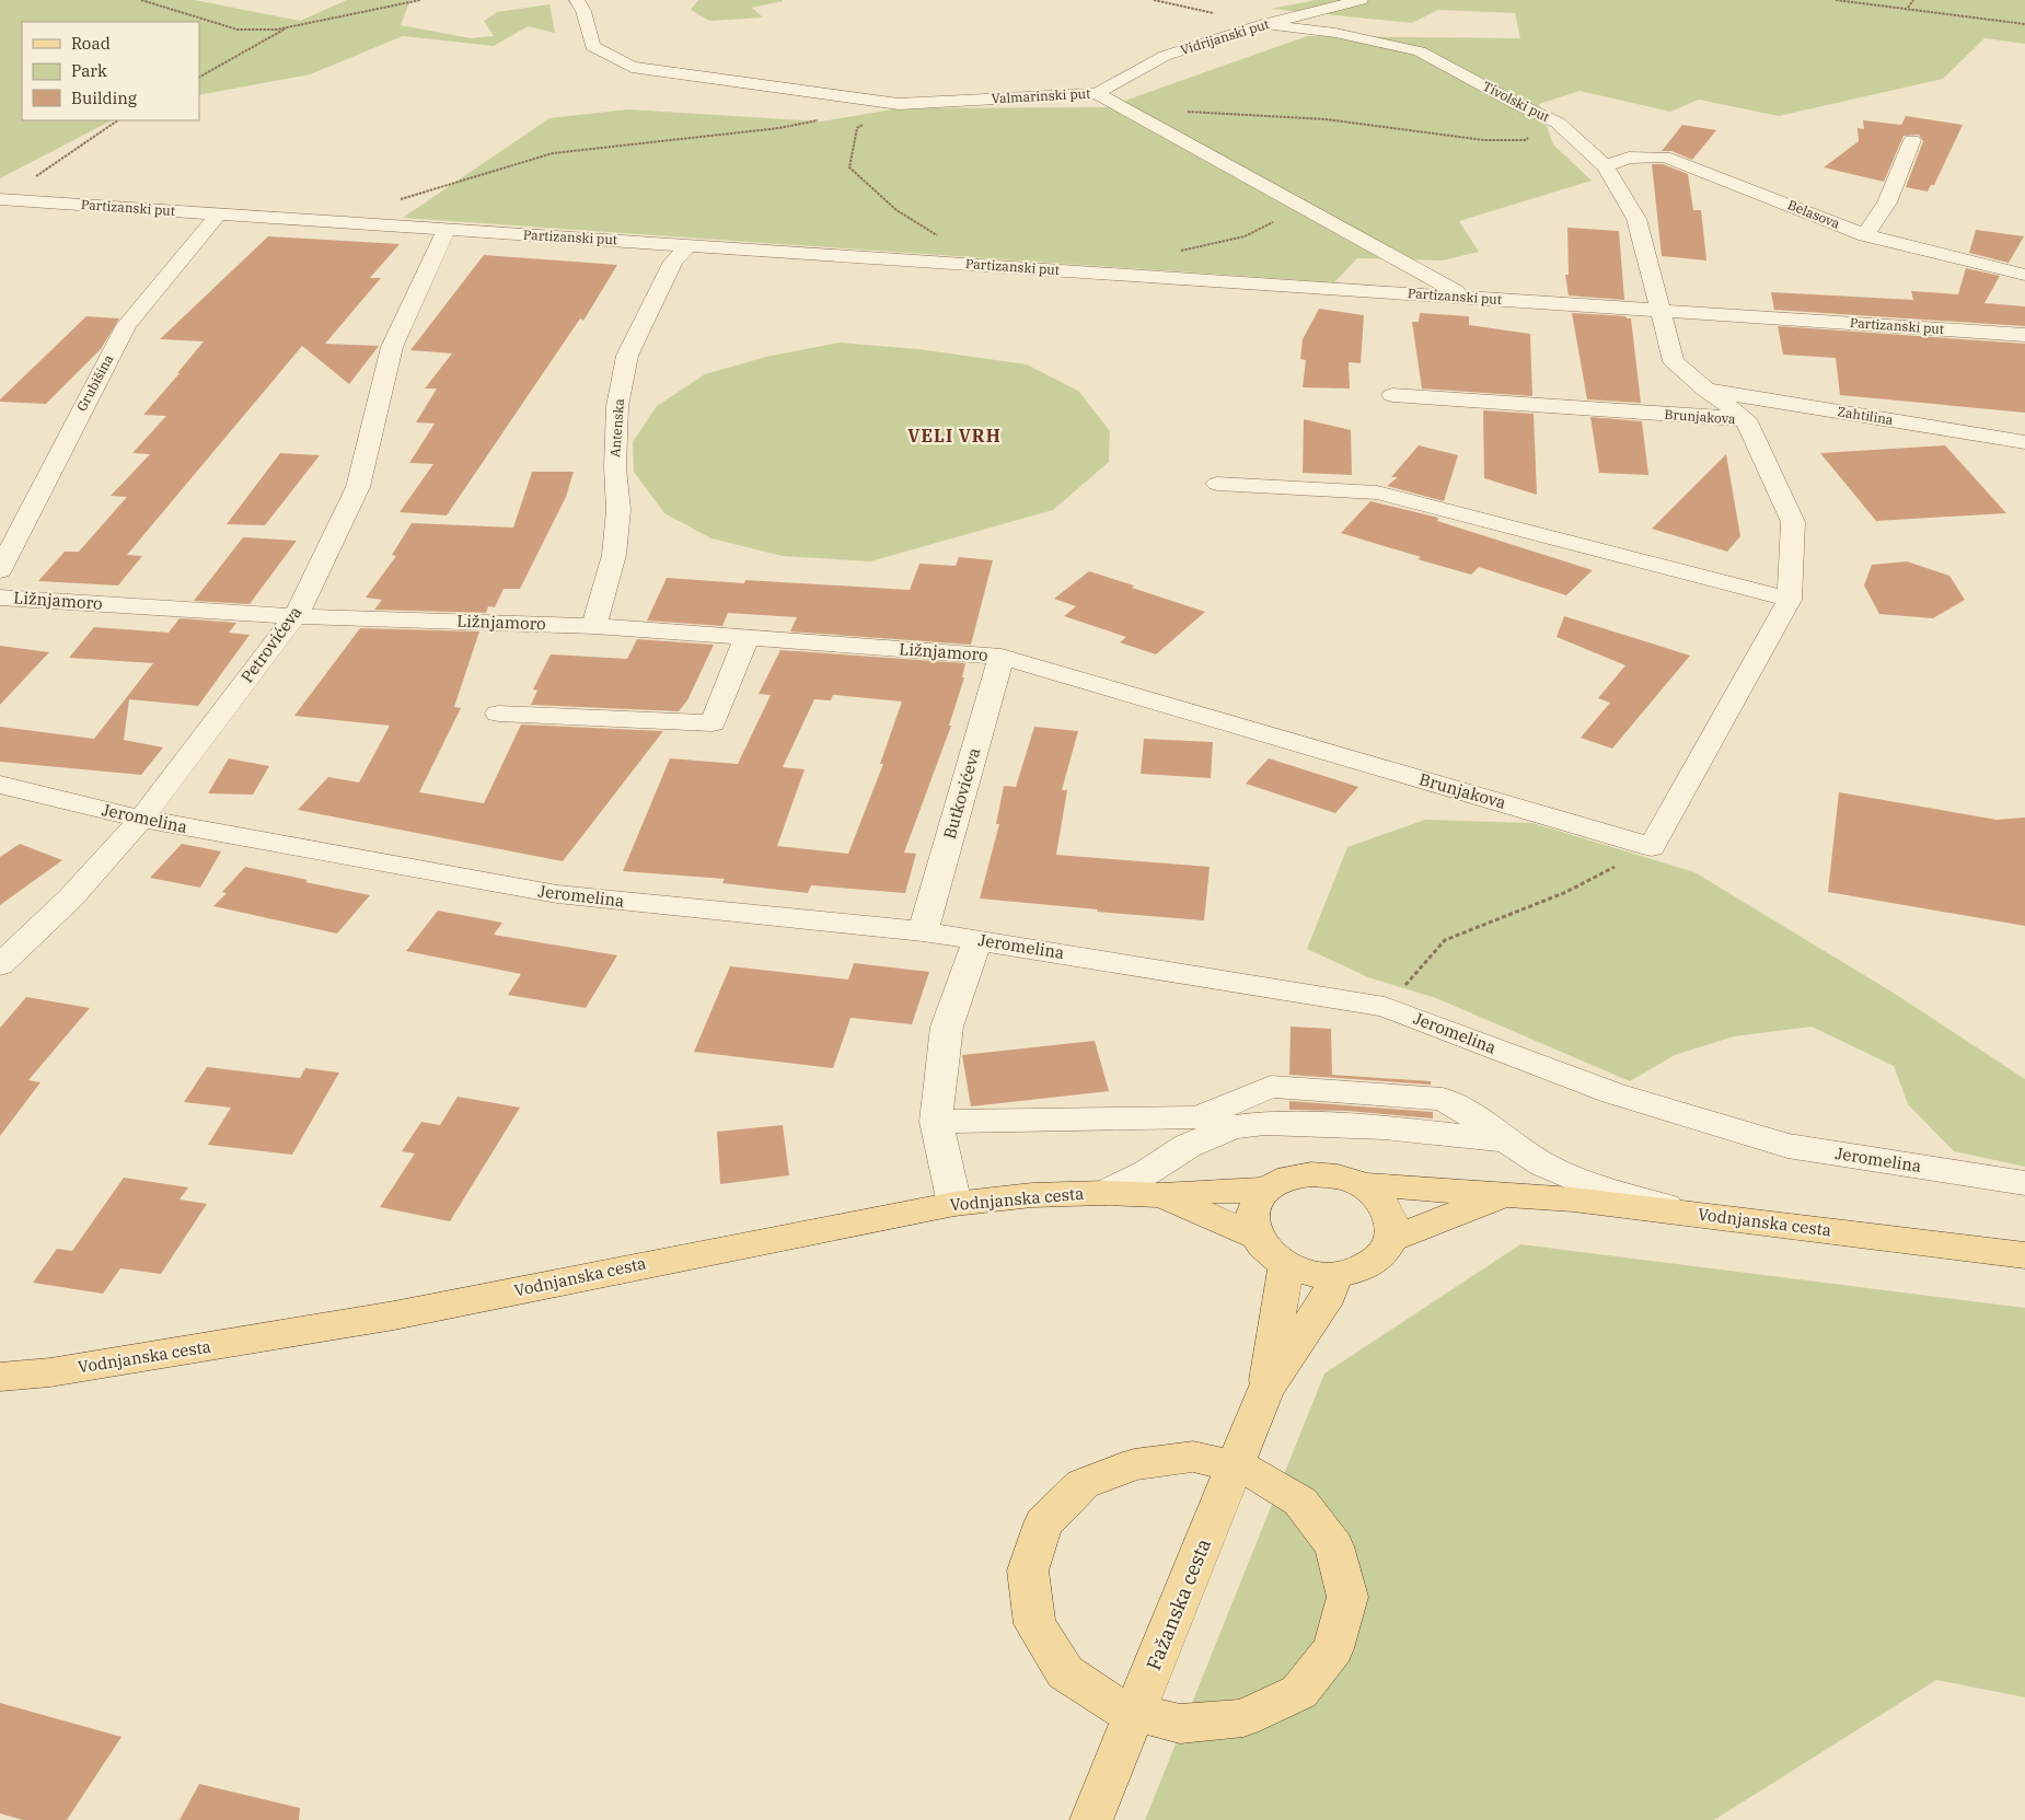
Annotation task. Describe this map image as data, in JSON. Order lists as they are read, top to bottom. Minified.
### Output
{"streets":{"main road":["Vodnjanska cesta","Fažanska cesta"],"street":["Vidrijanski put","Valmarinski put","Tivolski put","Partizanski put","Belasova","Grubišina","Zahtilina","Brunjakova","Antenska","Ližnjamoro","Petrovićeva","Butkovićeva","Jeromelina"]},"crossings":[["Vidrijanski put","Valmarinski put"],["Vidrijanski put","Tivolski put"],["Valmarinski put","Partizanski put"],["Tivolski put","Partizanski put"],["Tivolski put","Belasova"],["Tivolski put","Brunjakova"],["Partizanski put","Grubišina"],["Partizanski put","Brunjakova"],["Partizanski put","Antenska"],["Partizanski put","Petrovićeva"],["Zahtilina","Brunjakova"],["Brunjakova","Ližnjamoro"],["Brunjakova","Butkovićeva"],["Antenska","Ližnjamoro"],["Ližnjamoro","Petrovićeva"],["Ližnjamoro","Butkovićeva"],["Petrovićeva","Jeromelina"],["Butkovićeva","Jeromelina"],["Vodnjanska cesta","Fažanska cesta"]],"districts":["VELI VRH"],"legend":["Road","Park","Building"]}
